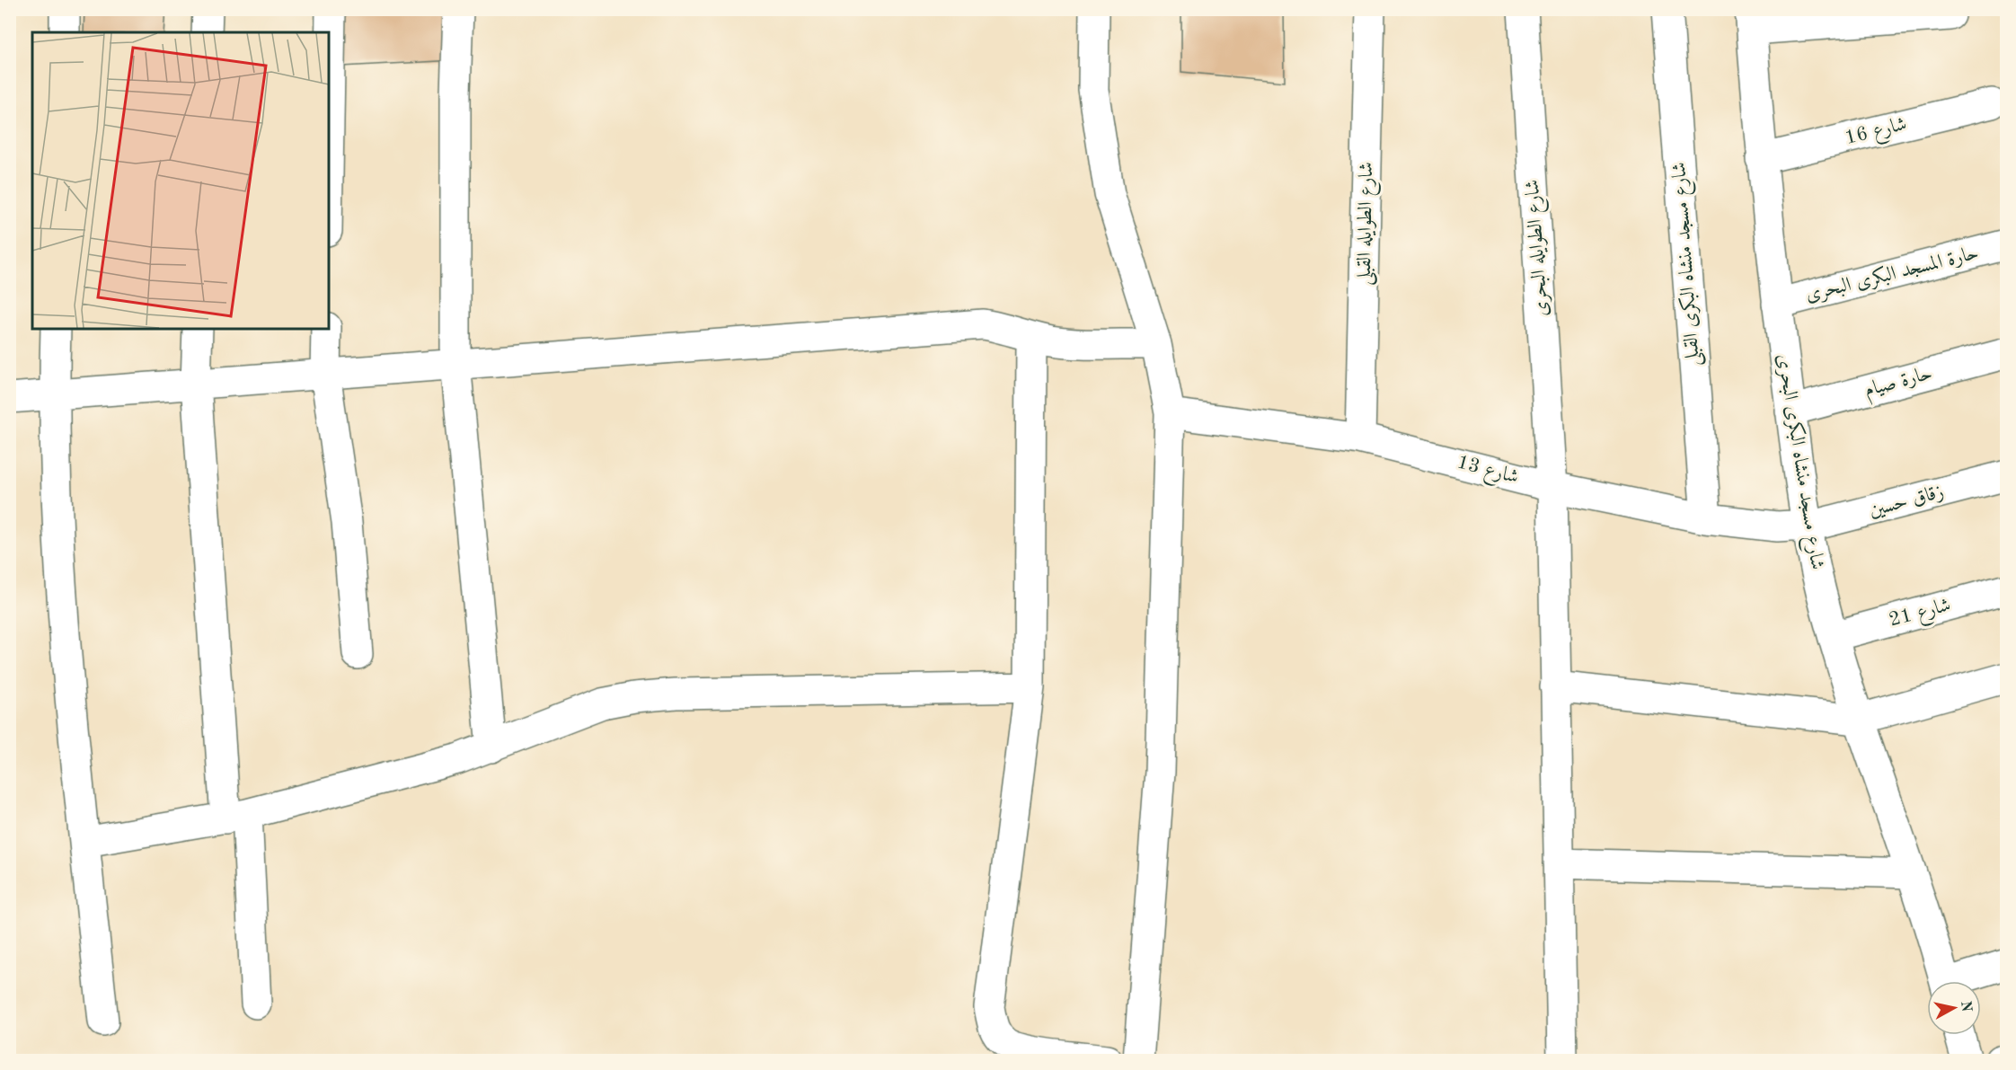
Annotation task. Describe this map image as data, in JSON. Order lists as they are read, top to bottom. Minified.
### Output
{"streets":{"street":["شارع 16","شارع الطوايله القبلى","شارع الطوايله البحرى","شارع مسجد منشاه البكرى القبلى","حارة المسجد البكرى البحرى","حارة صيام","شارع مسجد منشاه البكرى البحرى","شارع 13","زقاق حسين","شارع 21"]},"crossings":[["شارع 16","شارع مسجد منشاه البكرى البحرى"],["شارع الطوايله القبلى","شارع 13"],["شارع الطوايله البحرى","شارع 13"],["شارع مسجد منشاه البكرى القبلى","شارع 13"],["حارة المسجد البكرى البحرى","شارع مسجد منشاه البكرى البحرى"],["حارة صيام","شارع مسجد منشاه البكرى البحرى"],["شارع مسجد منشاه البكرى البحرى","شارع 13"],["شارع مسجد منشاه البكرى البحرى","زقاق حسين"],["شارع مسجد منشاه البكرى البحرى","شارع 21"],["شارع 13","زقاق حسين"]],"north":"right"}
